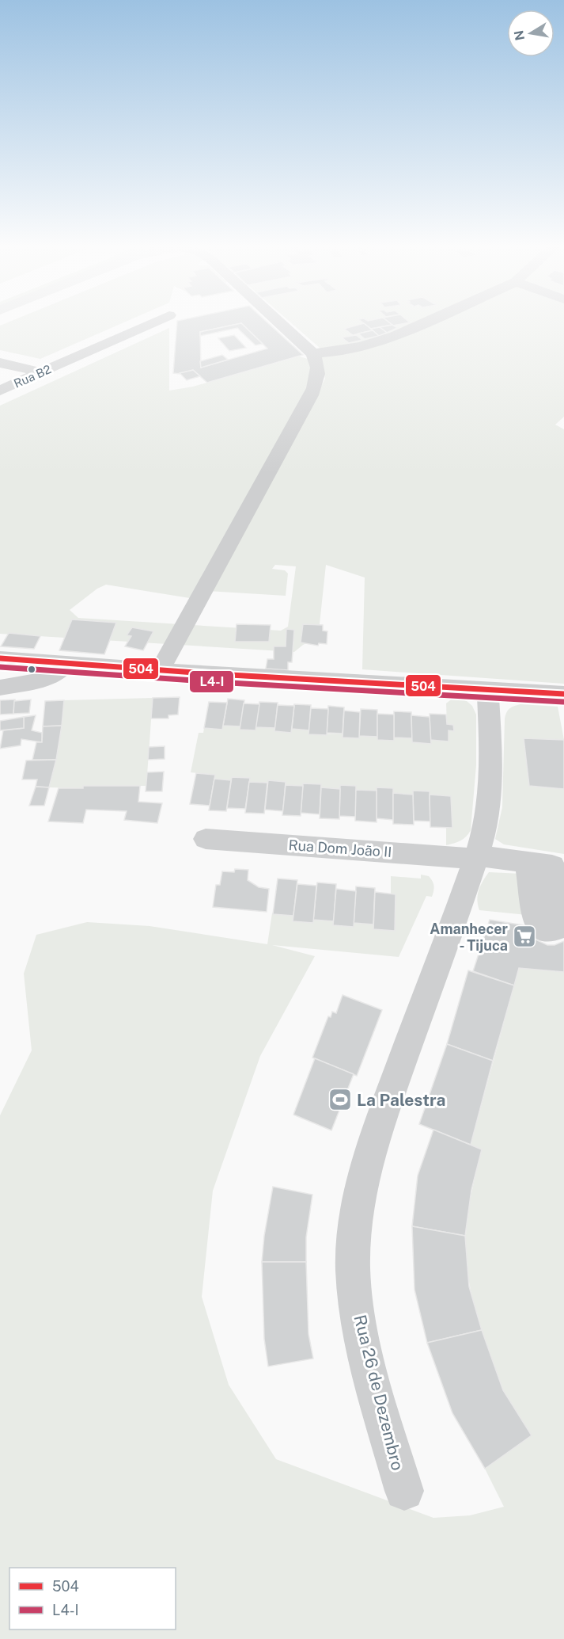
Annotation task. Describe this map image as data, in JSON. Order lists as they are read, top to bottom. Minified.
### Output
{"streets":{"street":["Rua B2","Rua Dom João II","Rua 26 de Dezembro"]},"crossings":[["Rua Dom João II","Rua 26 de Dezembro"]],"places":{"supermarket":["Amanhecer - Tijuca"],"sports":["La Palestra"]},"lines":["transit line 504","transit line L4-I"],"legend":["504","L4-I"],"north":"left"}
